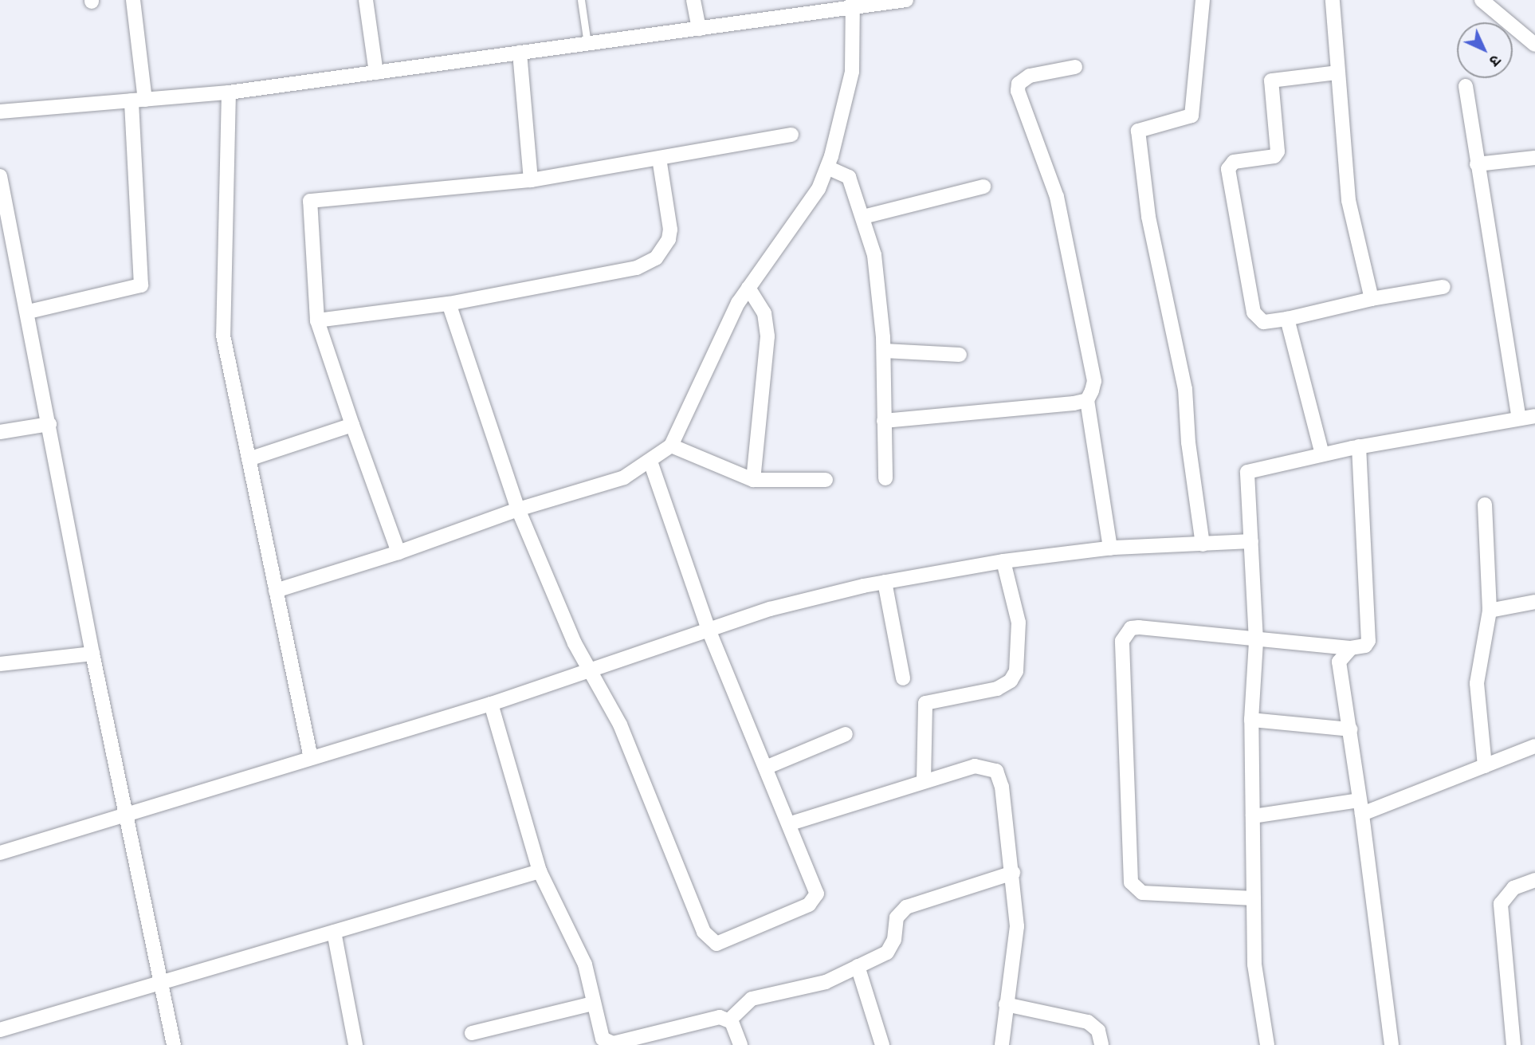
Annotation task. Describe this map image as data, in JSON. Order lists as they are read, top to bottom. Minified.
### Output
{"north":"bottom right"}
